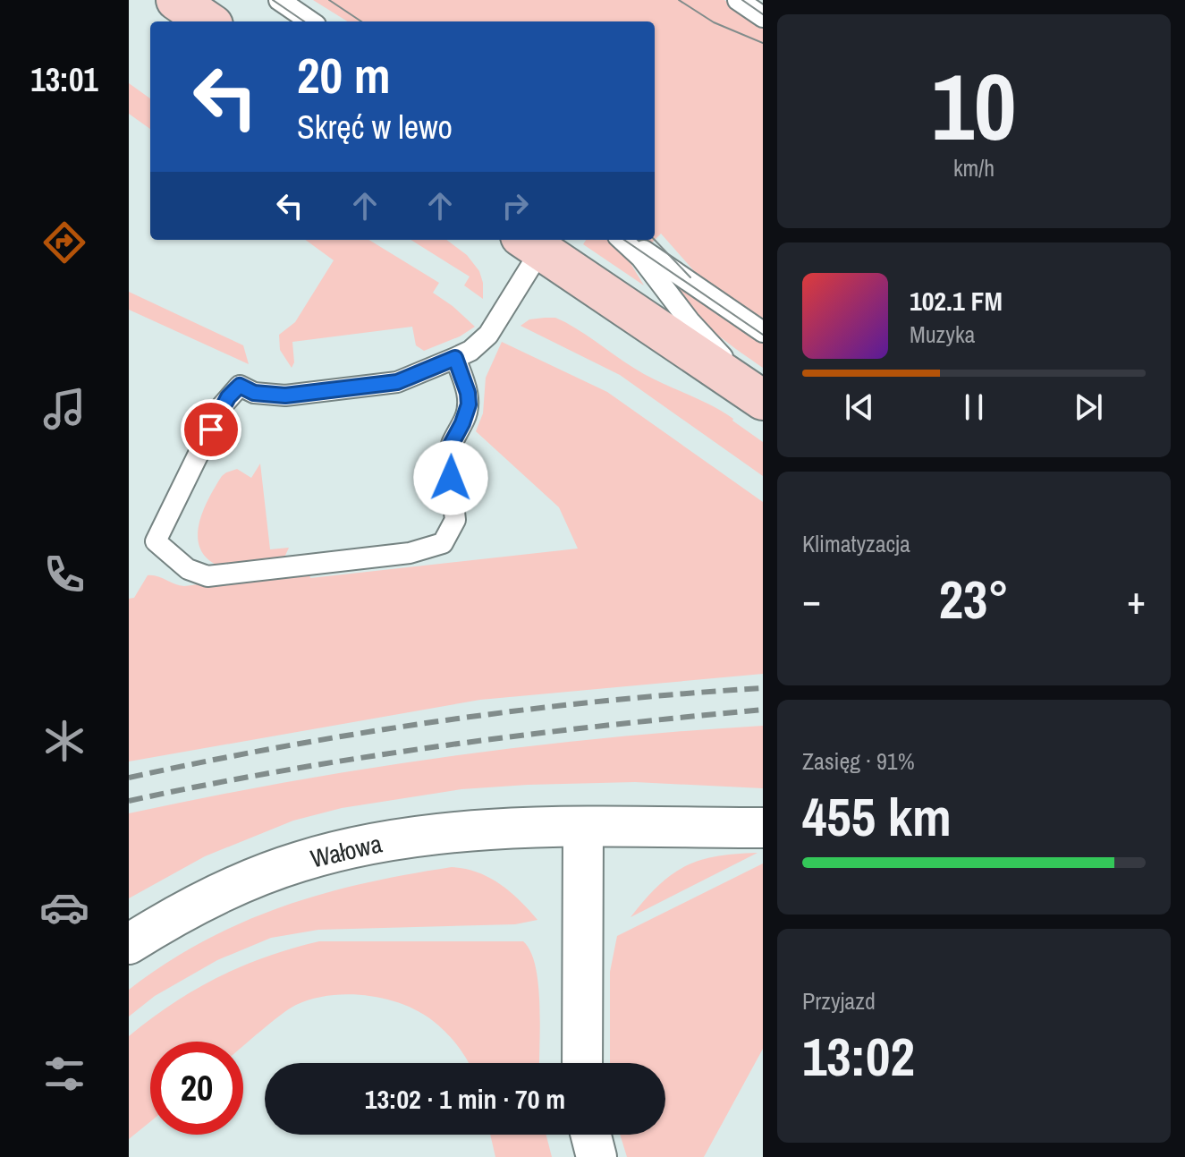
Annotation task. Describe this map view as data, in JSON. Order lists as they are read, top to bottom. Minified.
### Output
{"streets":{"street":["Wałowa"]},"page":{"tabs":"13:01","tile":[["10","km/h"],"Klimatyzacja",["Zasięg · 91%","455 km"],["Przyjazd","13:02"]],"turn":["20 m","Skręć w lewo"],"song":["102.1 FM","Muzyka"],"heat":["−","23°","+"],"limit":"20","trip":"13:02 · 1 min · 70 m"}}
